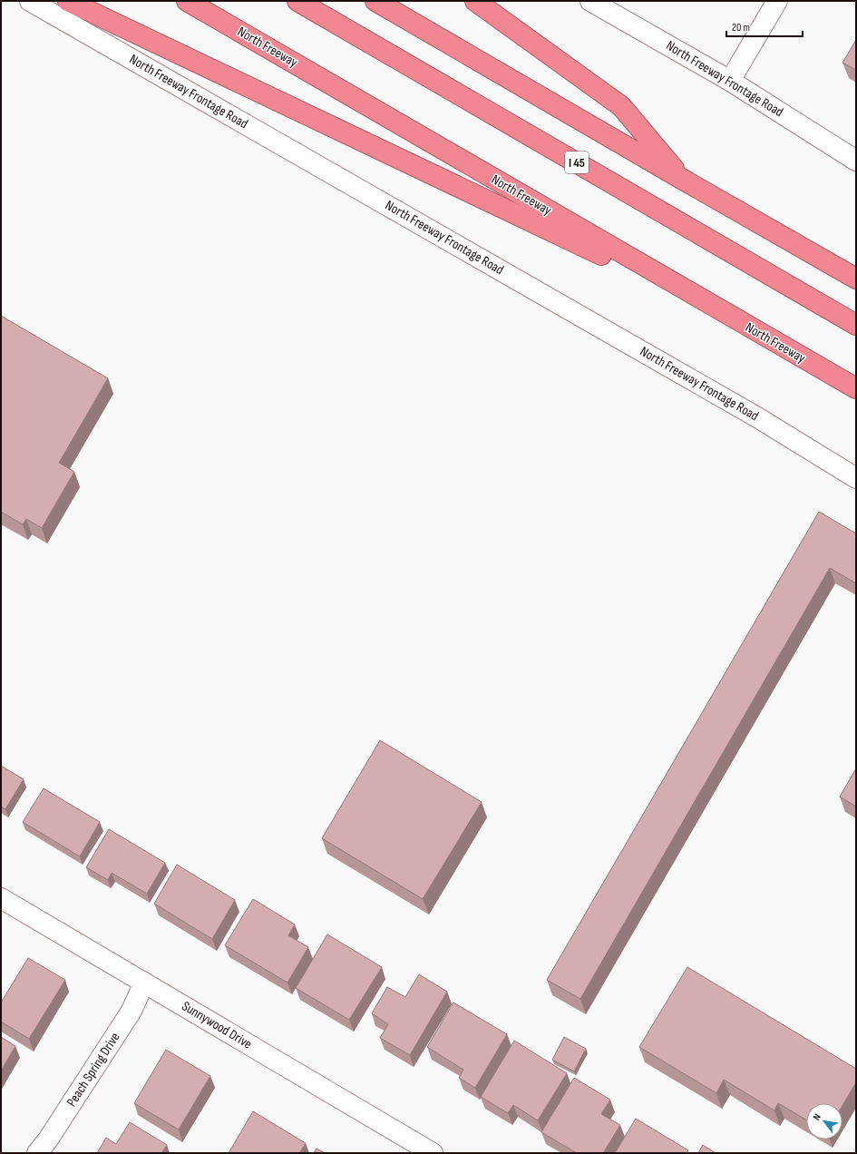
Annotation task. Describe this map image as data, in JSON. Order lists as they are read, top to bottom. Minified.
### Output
{"streets":{"highway":["North Freeway","I 45"],"main road":["North Freeway Frontage Road","Sunnywood Drive","Peach Spring Drive"]},"crossings":[["Sunnywood Drive","Peach Spring Drive"]],"scale_bar":"20 m","north":"top left"}
